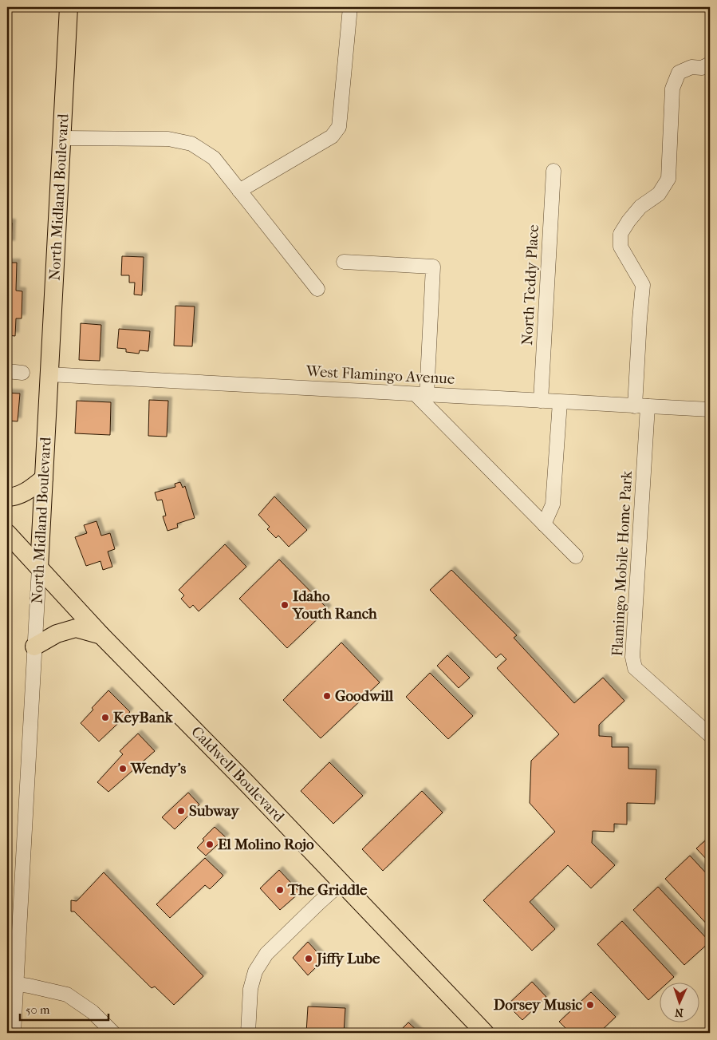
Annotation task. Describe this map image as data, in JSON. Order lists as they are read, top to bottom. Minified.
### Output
{"streets":{"main road":["North Midland Boulevard","Caldwell Boulevard"],"street":["North Teddy Place","West Flamingo Avenue","Flamingo Mobile Home Park"]},"crossings":[["North Midland Boulevard","West Flamingo Avenue"],["North Midland Boulevard","Caldwell Boulevard"],["North Teddy Place","West Flamingo Avenue"],["West Flamingo Avenue","Flamingo Mobile Home Park"]],"places":["Idaho Youth Ranch","Goodwill","KeyBank","Wendy's","Subway","El Molino Rojo","The Griddle","Jiffy Lube","Dorsey Music"],"scale_bar":"50 m","north":"bottom"}
